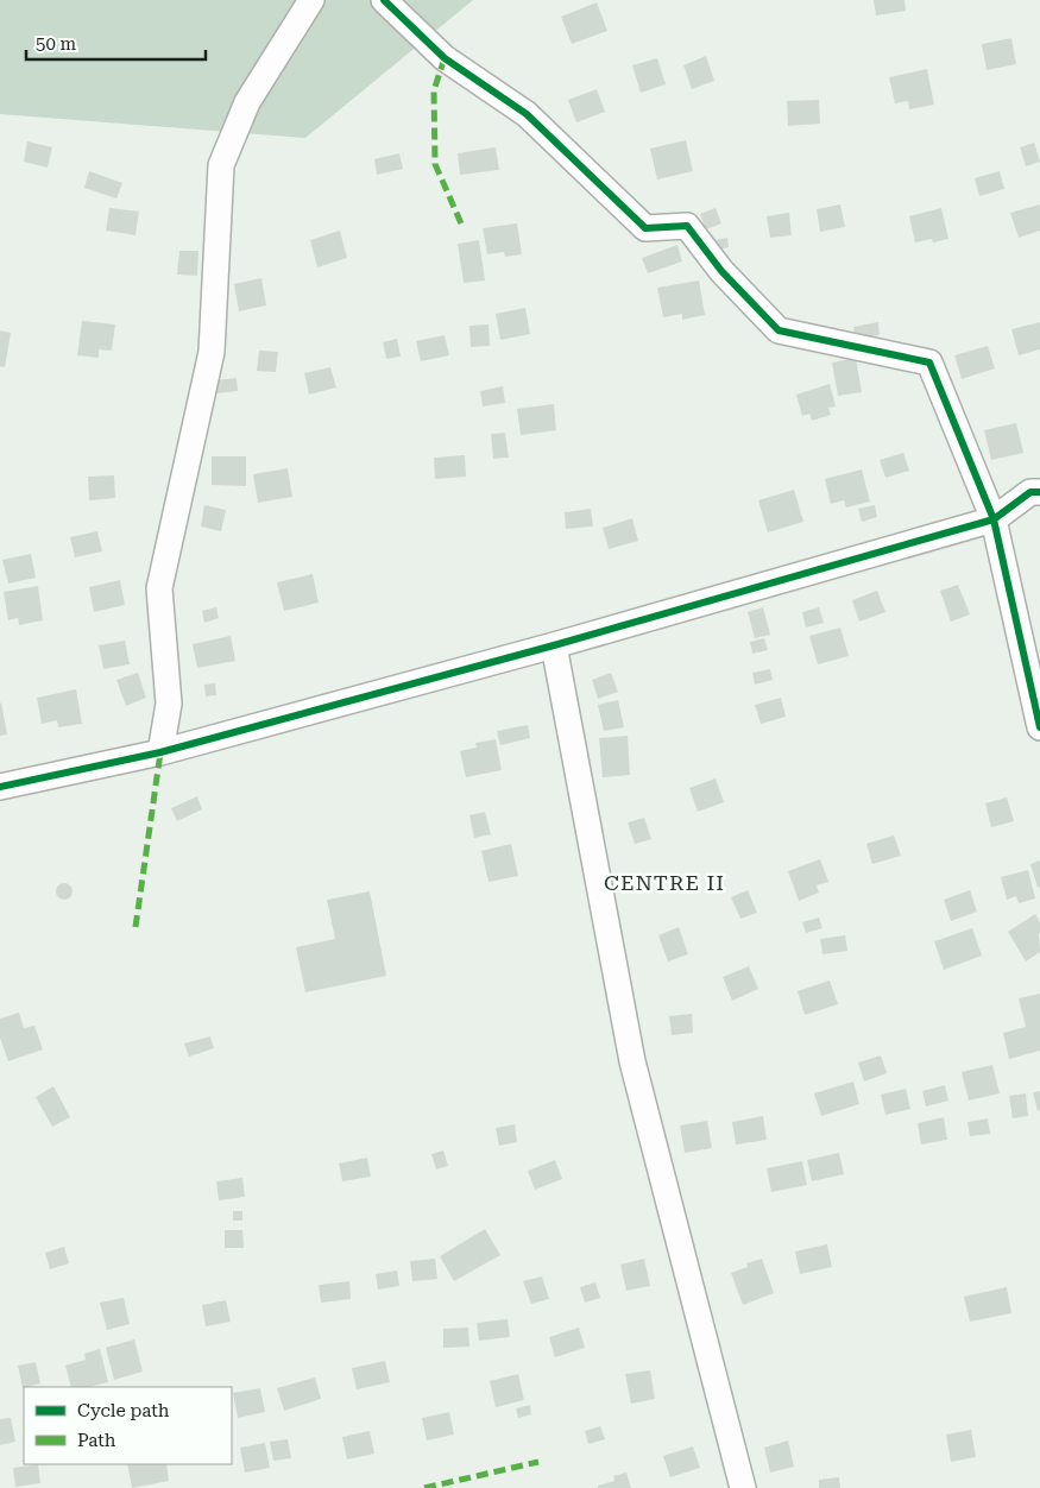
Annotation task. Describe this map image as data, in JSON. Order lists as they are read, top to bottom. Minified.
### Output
{"districts":["CENTRE II"],"legend":["Cycle path","Path"],"scale_bar":"50 m"}
